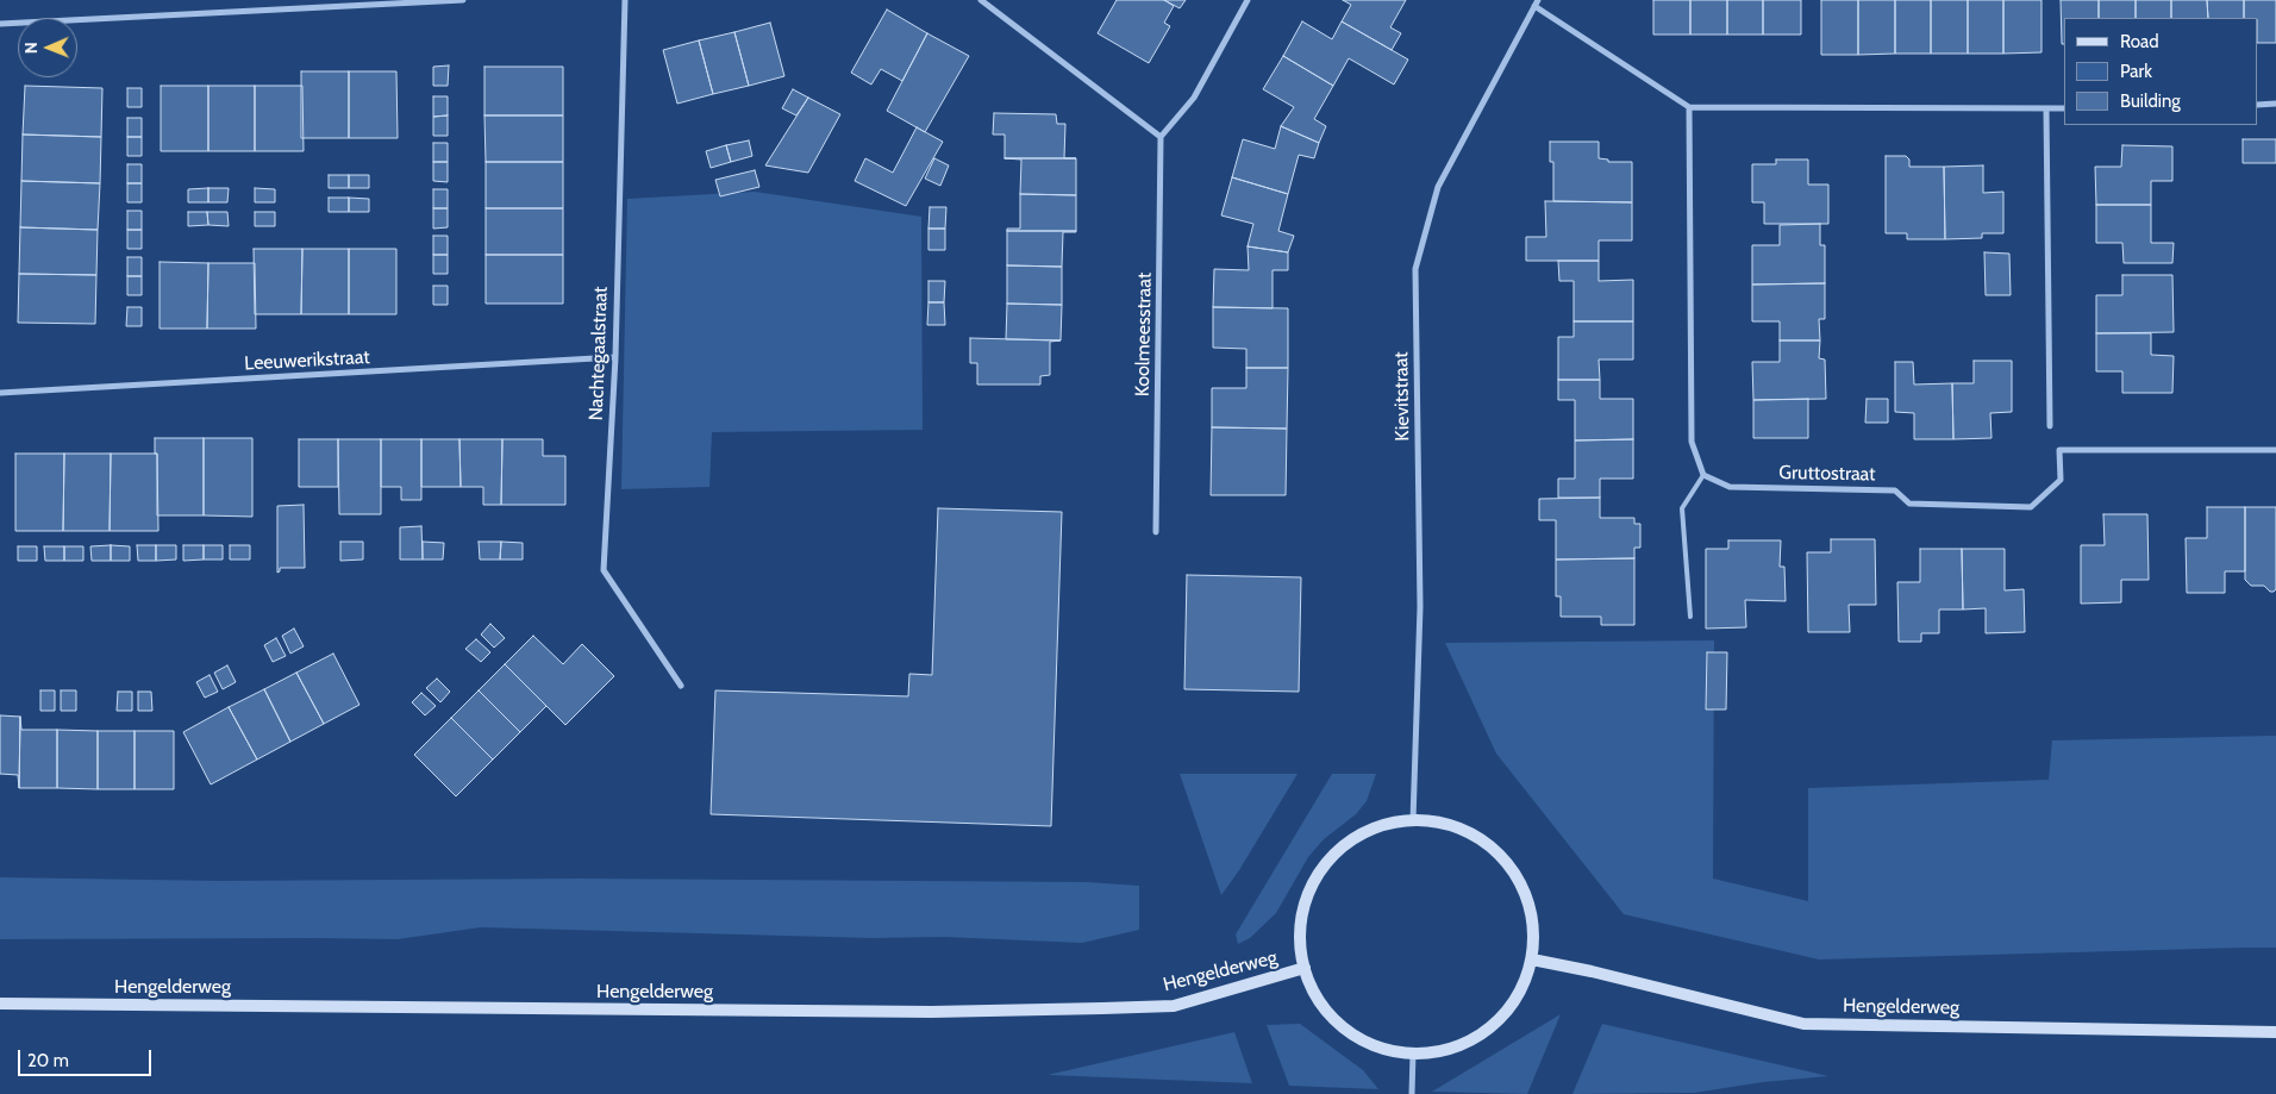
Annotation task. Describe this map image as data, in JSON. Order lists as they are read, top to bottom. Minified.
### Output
{"streets":{"main road":["Hengelderweg"],"street":["Koolmeesstraat","Nachtegaalstraat","Leeuwerikstraat","Kievitstraat","Gruttostraat"]},"crossings":[["Nachtegaalstraat","Leeuwerikstraat"]],"legend":["Road","Park","Building"],"scale_bar":"20 m","north":"left"}
